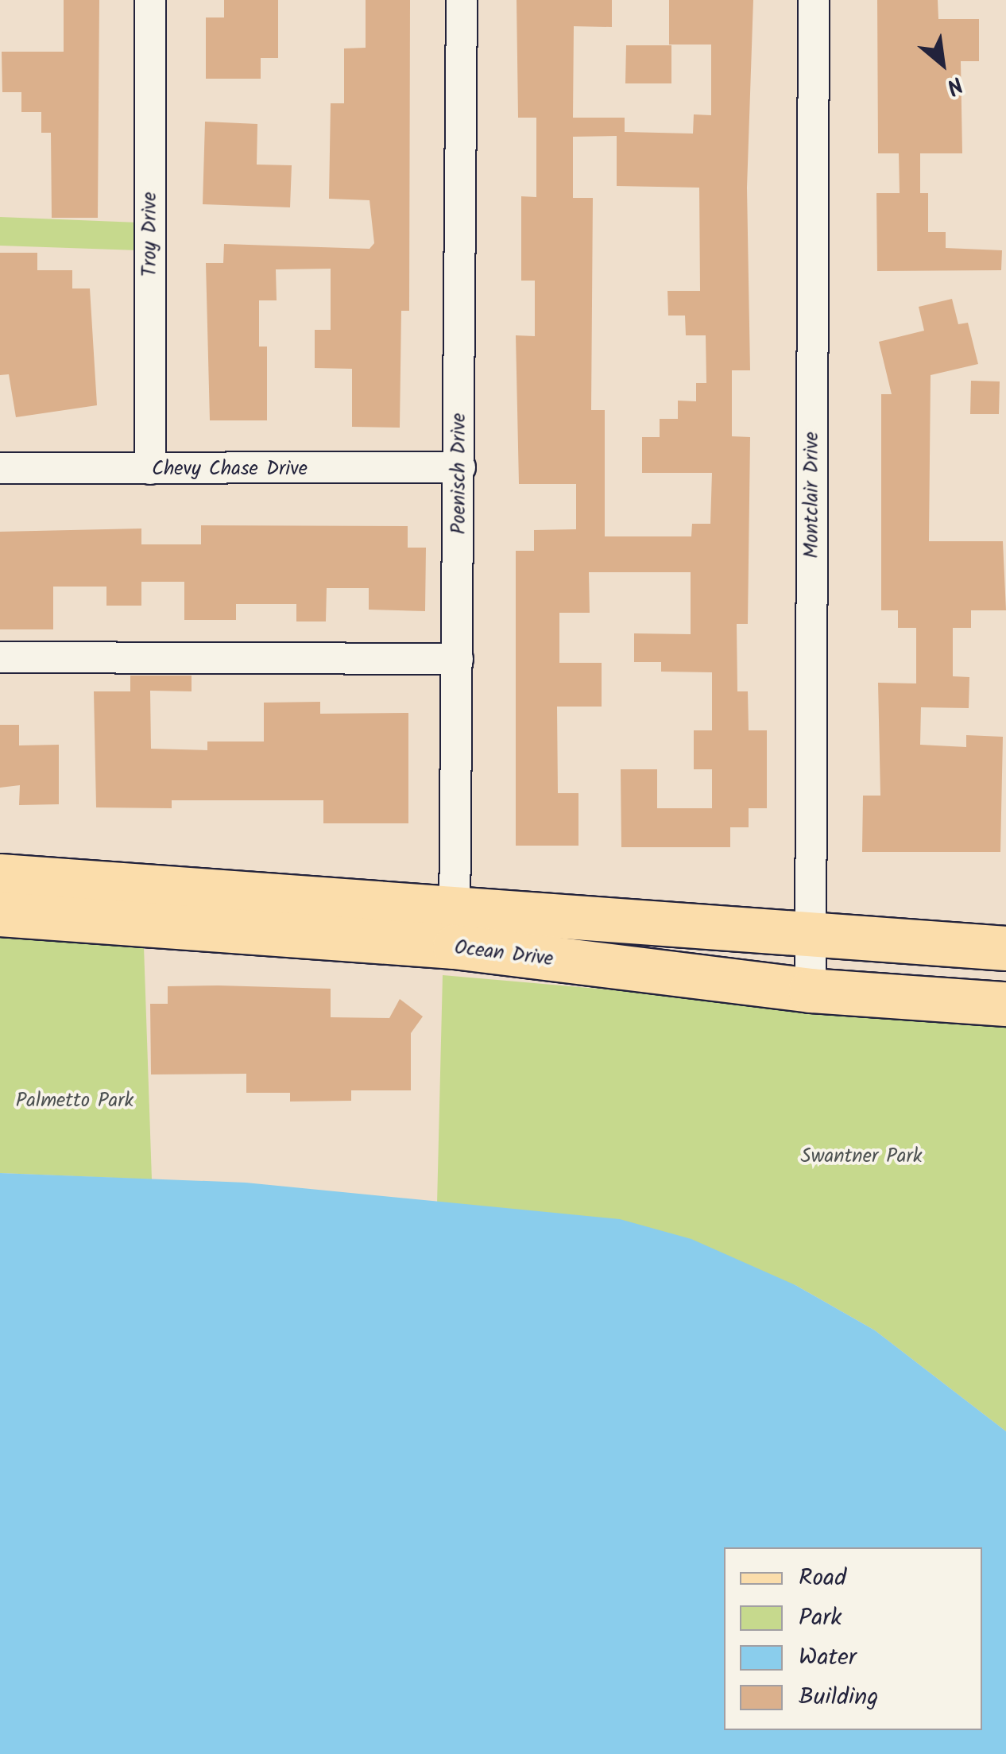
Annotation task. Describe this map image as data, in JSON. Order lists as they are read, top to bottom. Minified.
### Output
{"streets":{"main road":["Ocean Drive"],"street":["Troy Drive","Chevy Chase Drive","Poenisch Drive","Montclair Drive"]},"crossings":[["Troy Drive","Chevy Chase Drive"],["Chevy Chase Drive","Poenisch Drive"],["Poenisch Drive","Ocean Drive"],["Montclair Drive","Ocean Drive"]],"parks":["Palmetto Park","Swantner Park"],"legend":["Road","Park","Water","Building"],"north":"bottom right"}
